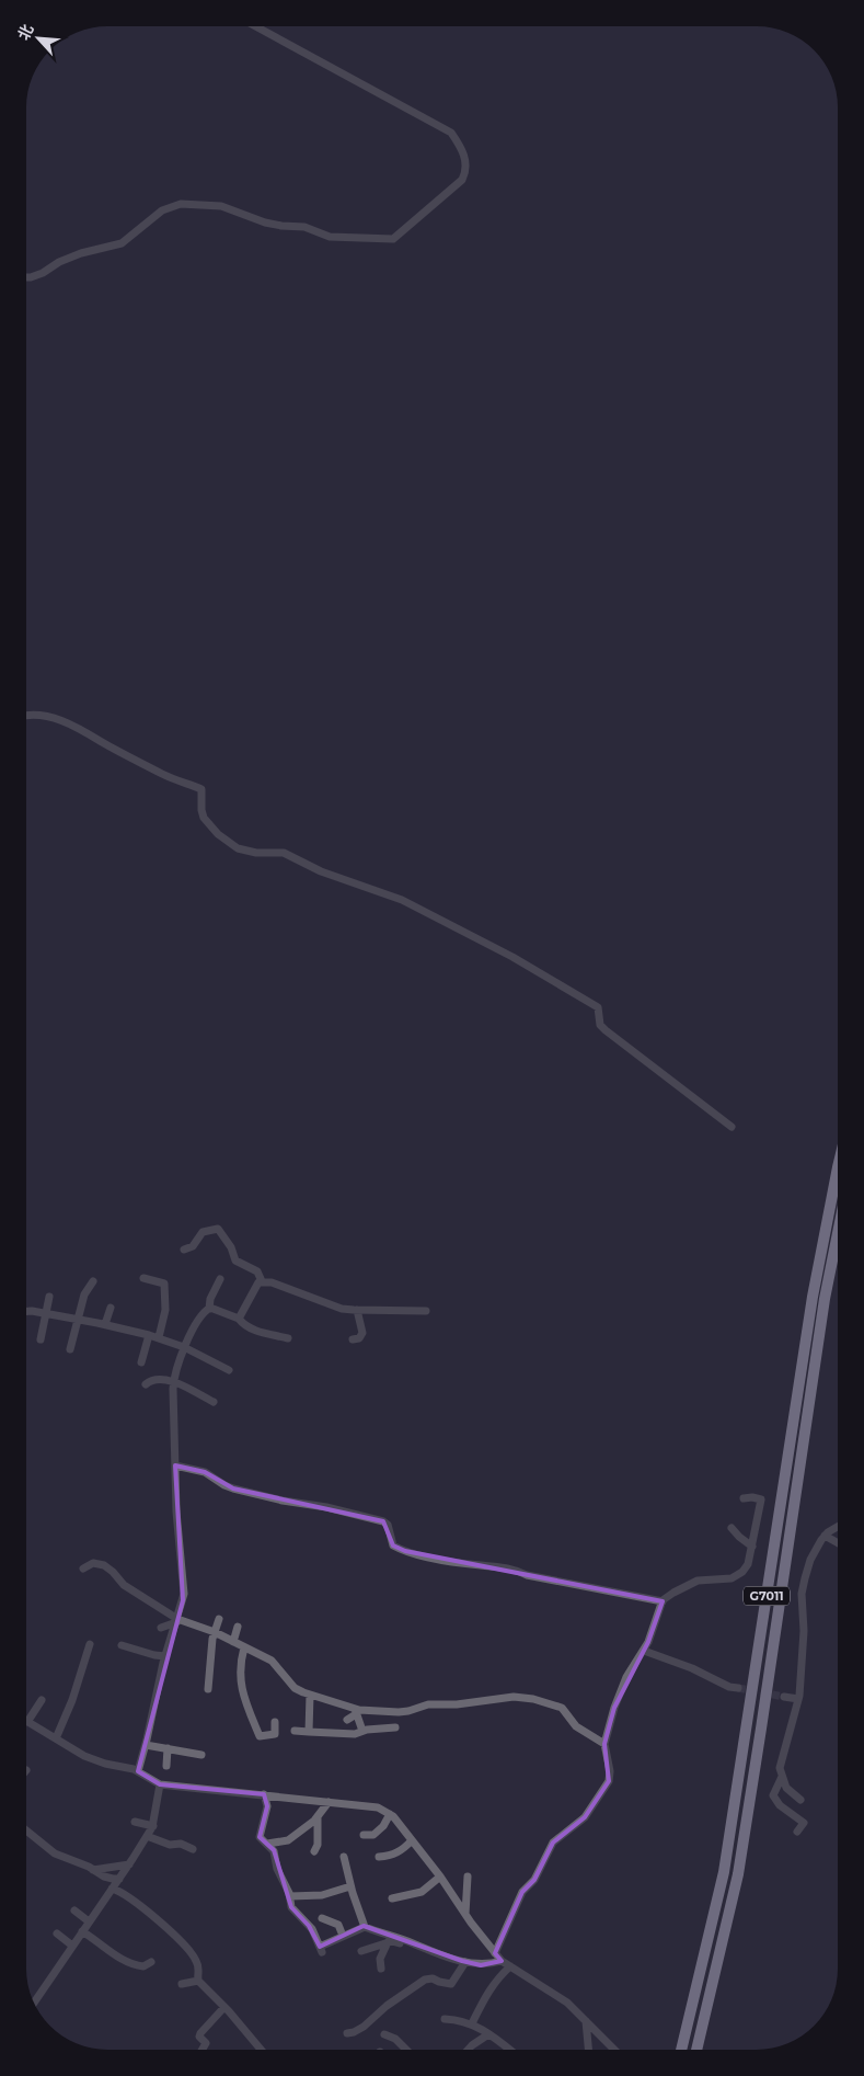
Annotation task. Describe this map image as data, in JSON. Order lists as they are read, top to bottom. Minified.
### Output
{"streets":{"highway":["G7011"]},"north":"top left"}
